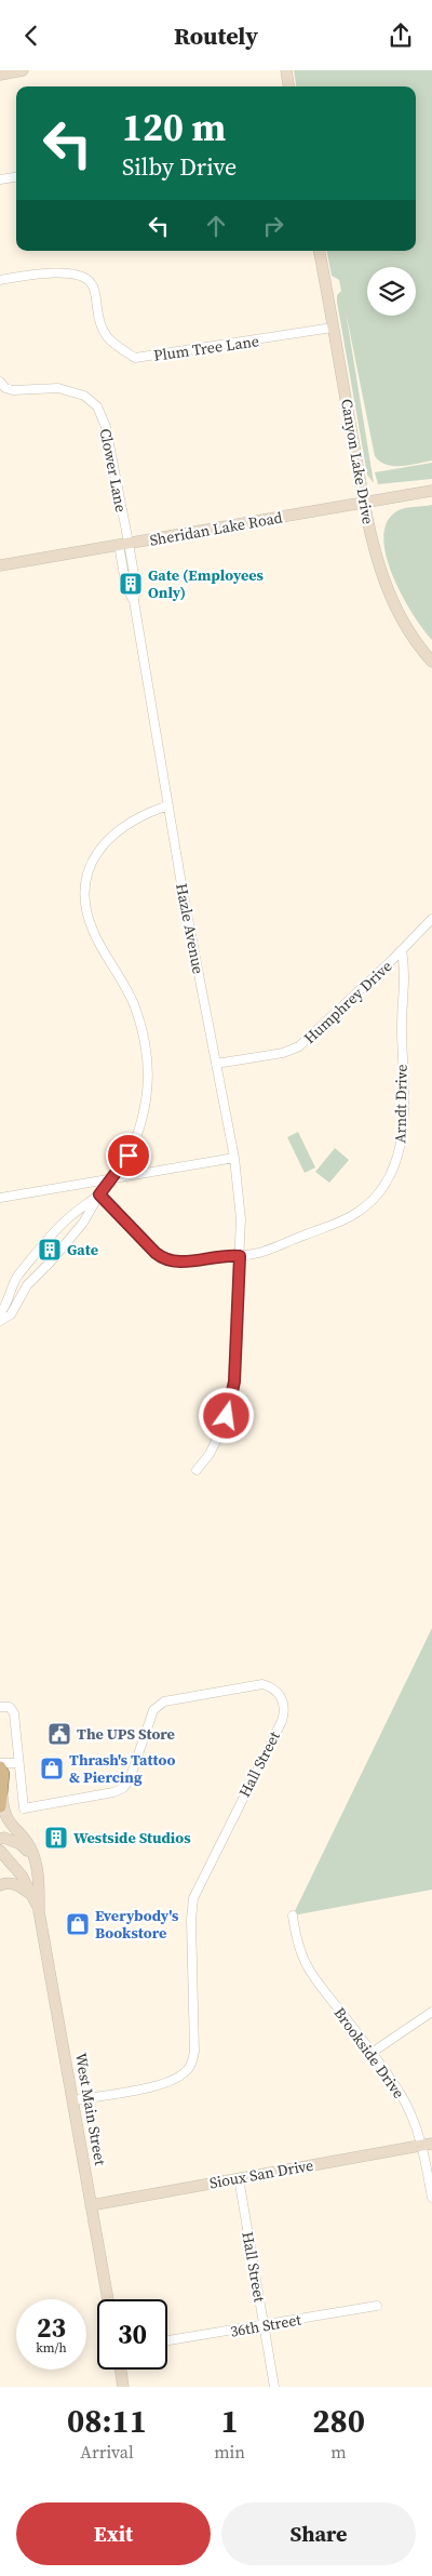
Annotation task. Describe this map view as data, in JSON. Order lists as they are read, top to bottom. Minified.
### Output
{"streets":{"main road":["West Main Street"],"street":["Plum Tree Lane","Canyon Lake Drive","Clower Lane","Sheridan Lake Road","Hazle Avenue","Humphrey Drive","Arndt Drive","Hall Street","Brookside Drive","Sioux San Drive","36th Street"]},"crossings":[["Plum Tree Lane","Canyon Lake Drive"],["Canyon Lake Drive","Sheridan Lake Road"],["Clower Lane","Sheridan Lake Road"],["Clower Lane","Hazle Avenue"],["Sheridan Lake Road","Hazle Avenue"],["Hazle Avenue","Humphrey Drive"],["Hazle Avenue","Arndt Drive"],["Humphrey Drive","Arndt Drive"],["Hall Street","West Main Street"],["Hall Street","Sioux San Drive"],["Hall Street","36th Street"],["Brookside Drive","Sioux San Drive"],["West Main Street","Sioux San Drive"]],"places":{"building":["Gate (Employees Only)","Gate","Westside Studios"],"public building":["The UPS Store"],"shop":["Thrash's Tattoo & Piercing","Everybody's Bookstore"]},"page":{"header":"Routely","turn":["120 m","Silby Drive"],"speed":"23 km/h","limit":"30","eta":["08:11","Arrival","1","min","280","m"],"buttons":["Exit","Share"]}}
